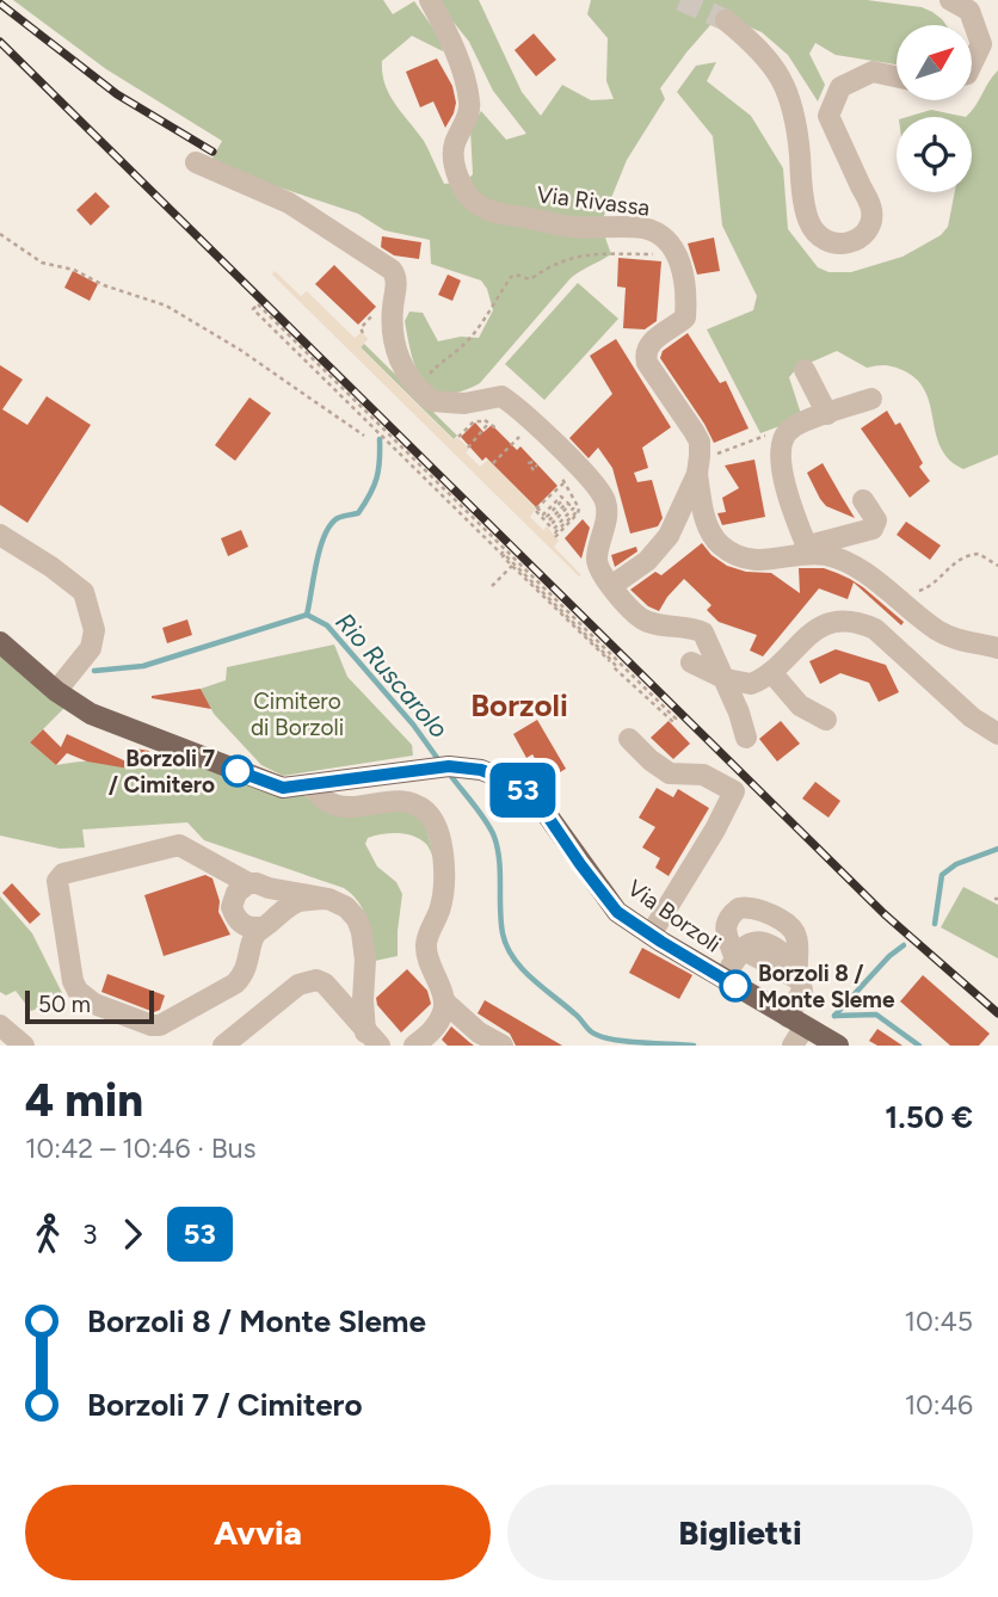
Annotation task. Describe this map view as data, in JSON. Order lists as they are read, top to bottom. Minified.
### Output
{"streets":{"main road":["Via Borzoli"],"street":["Via Rivassa"]},"districts":["Borzoli"],"water":["Rio Ruscarolo"],"parks":["Cimitero di Borzoli"],"places":["Borzoli 7 / Cimitero","Borzoli 8 / Monte Sleme"],"lines":["bus line 53"],"scale_bar":"50 m","north":"top right","page":{"on_map":"53","scale":"50 m","heading":["4 min","10:42 – 10:46 · Bus","1.50 €"],"legs":["3","53"],"list":[{"name":"Borzoli 8 / Monte Sleme","value":"10:45"},{"name":"Borzoli 7 / Cimitero","value":"10:46"}],"buttons":["Avvia","Biglietti"]}}
